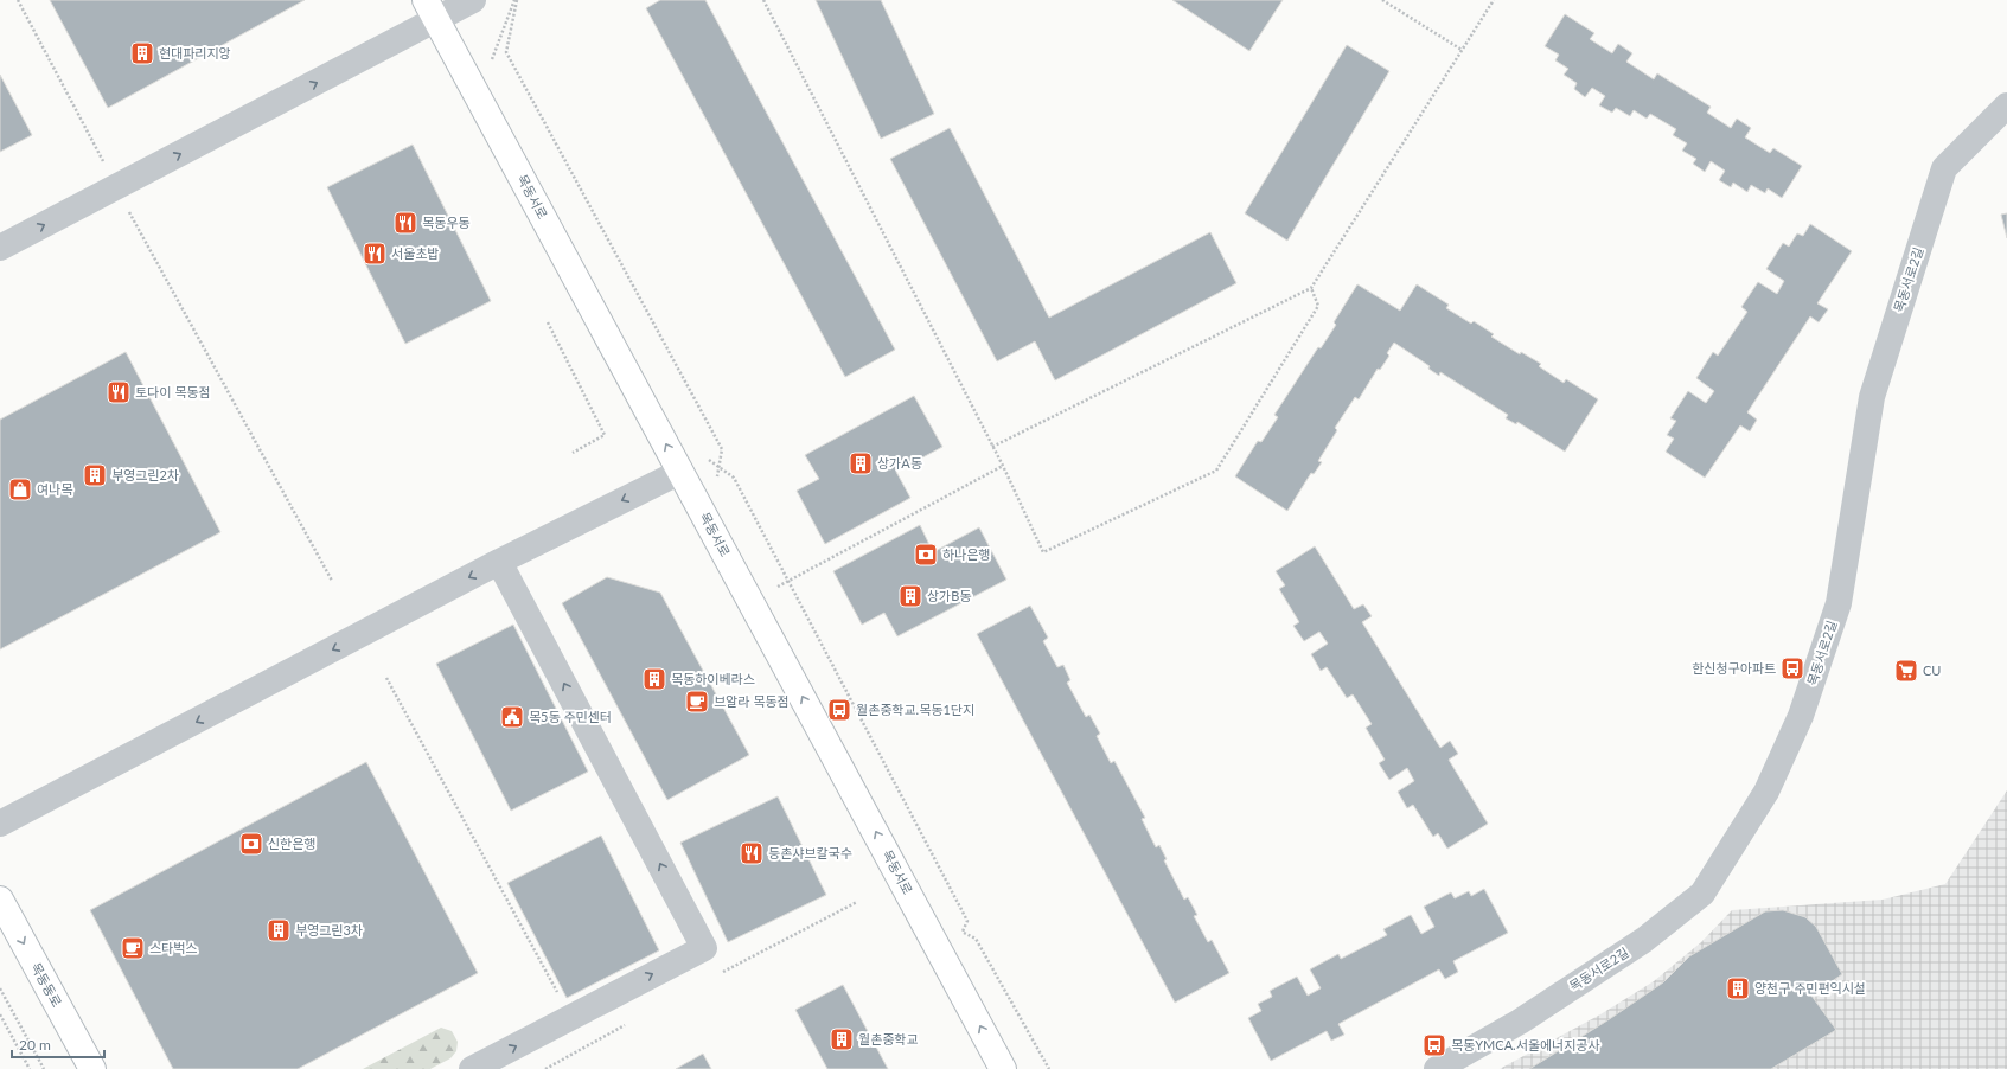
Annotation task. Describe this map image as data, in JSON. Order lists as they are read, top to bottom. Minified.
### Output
{"streets":{"main road":["목동서로","목동동로"],"street":["목동서로2길"]},"one_way":["목동서로","목동동로"],"places":{"building":["현대파리지앙","상가A동","부영그린2차","상가B동","목동하이베라스","부영그린3차","양천구 주민편익시설","월촌중학교"],"restaurant":["목동우동","서울초밥","토다이 목동점","등촌샤브칼국수"],"shop":["여나목"],"bank":["하나은행","신한은행"],"bus stop":["한신청구아파트","월촌중학교.목동1단지","목동YMCA.서울에너지공사"],"supermarket":["CU"],"cafe":["브알라 목동점","스타벅스"],"public building":["목5동 주민센터"]},"scale_bar":"20 m"}
